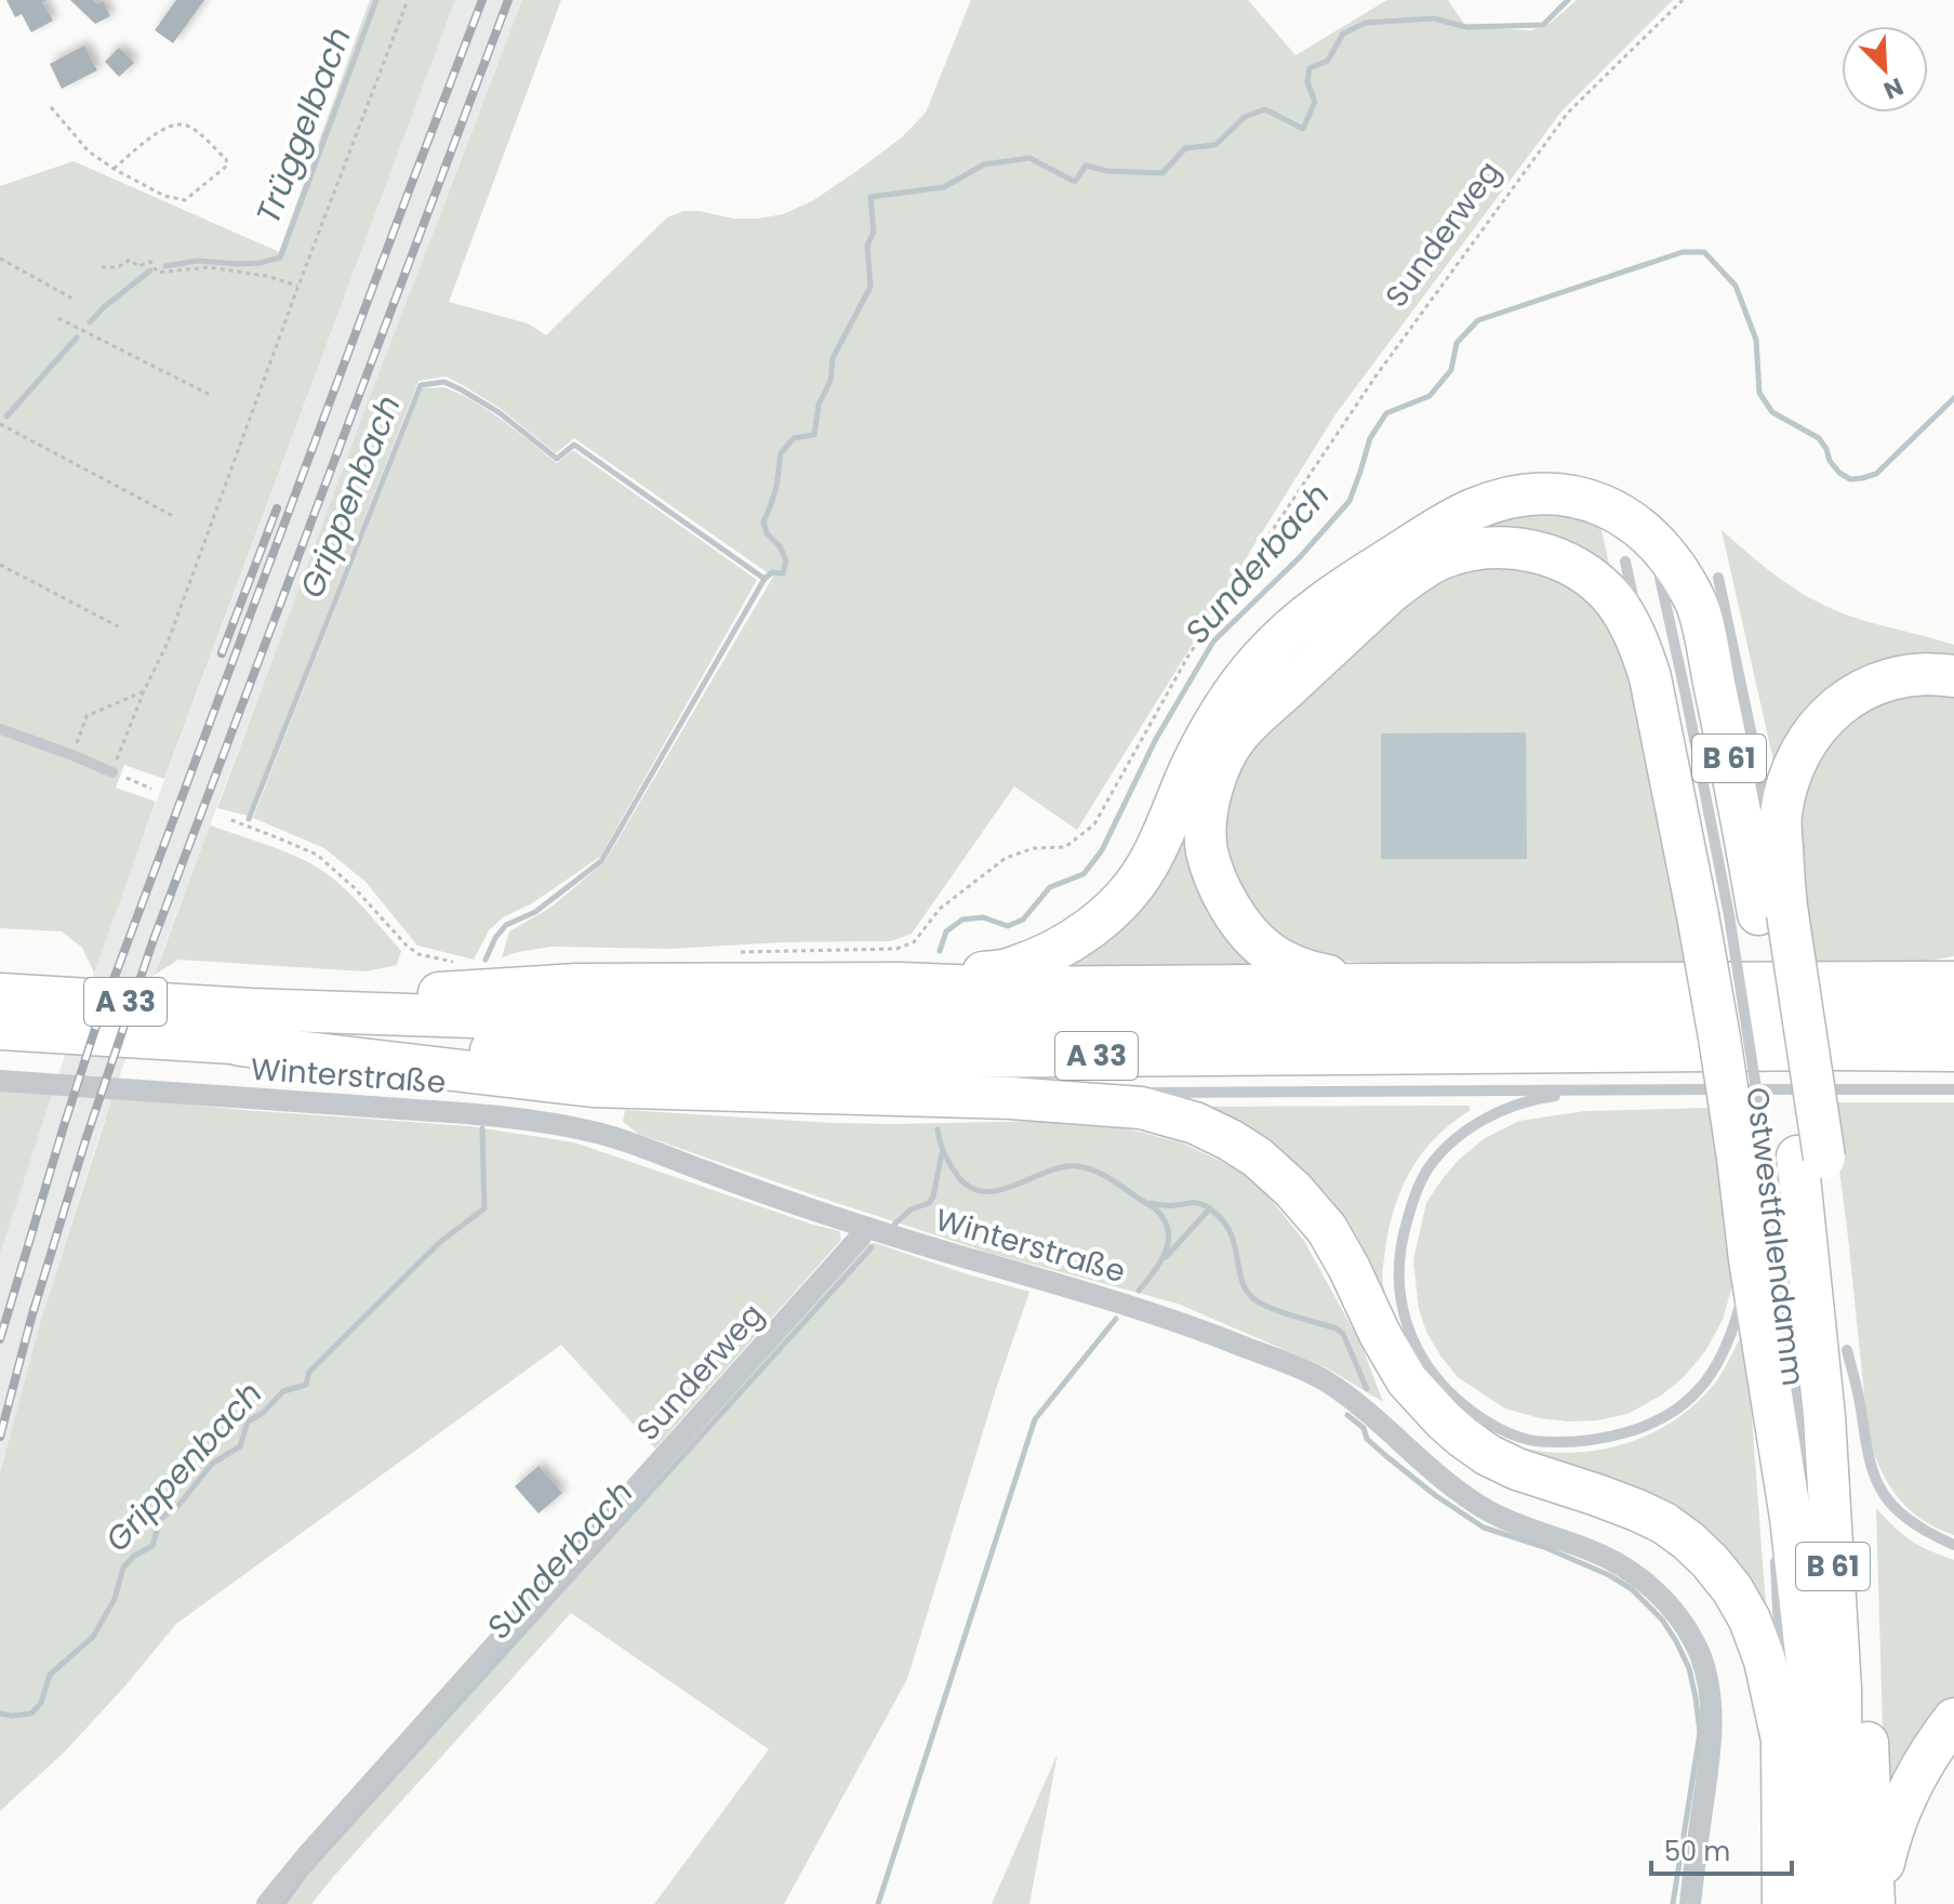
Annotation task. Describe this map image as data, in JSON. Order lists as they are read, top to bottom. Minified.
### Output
{"streets":{"highway":["B 61","A 33","Ostwestfalendamm"],"street":["Sunderweg","Winterstraße"]},"crossings":[["Sunderweg","Winterstraße"]],"water":["Trüggelbach","Grippenbach","Sunderbach"],"scale_bar":"50 m","north":"bottom right"}
